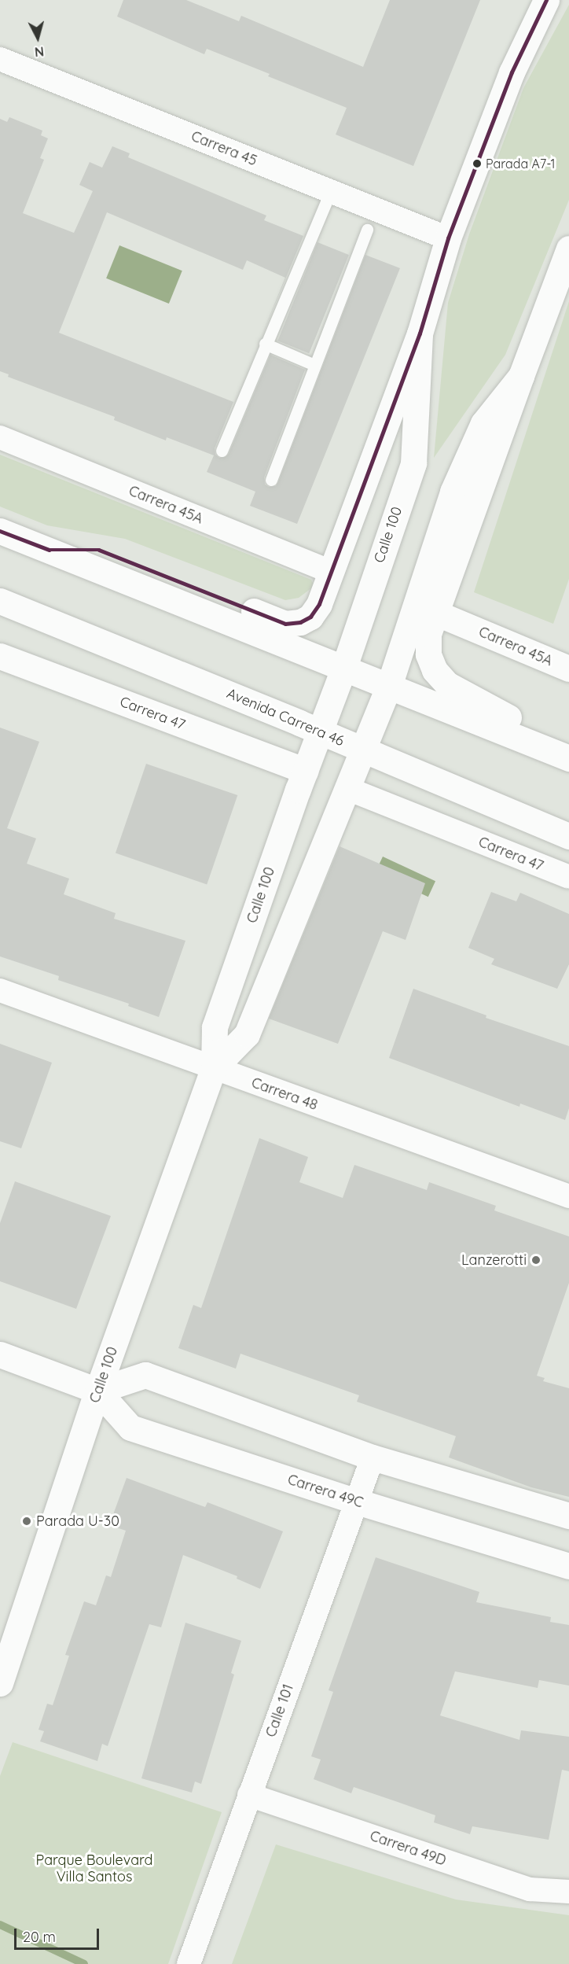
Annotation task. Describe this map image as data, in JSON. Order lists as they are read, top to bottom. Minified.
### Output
{"streets":{"street":["Carrera 45","Carrera 45A","Calle 100","Carrera 47","Avenida Carrera 46","Carrera 48","Carrera 49C","Calle 101","Carrera 49D"]},"crossings":[["Carrera 45","Calle 100"],["Calle 100","Carrera 47"],["Calle 100","Avenida Carrera 46"],["Calle 100","Carrera 48"],["Calle 100","Carrera 49C"],["Carrera 49C","Calle 101"],["Calle 101","Carrera 49D"]],"parks":["Parque Boulevard Villa Santos"],"places":["Parada A7-1","Lanzerotti","Parada U-30"],"lines":["transit line A7-1"],"scale_bar":"20 m","north":"bottom"}
